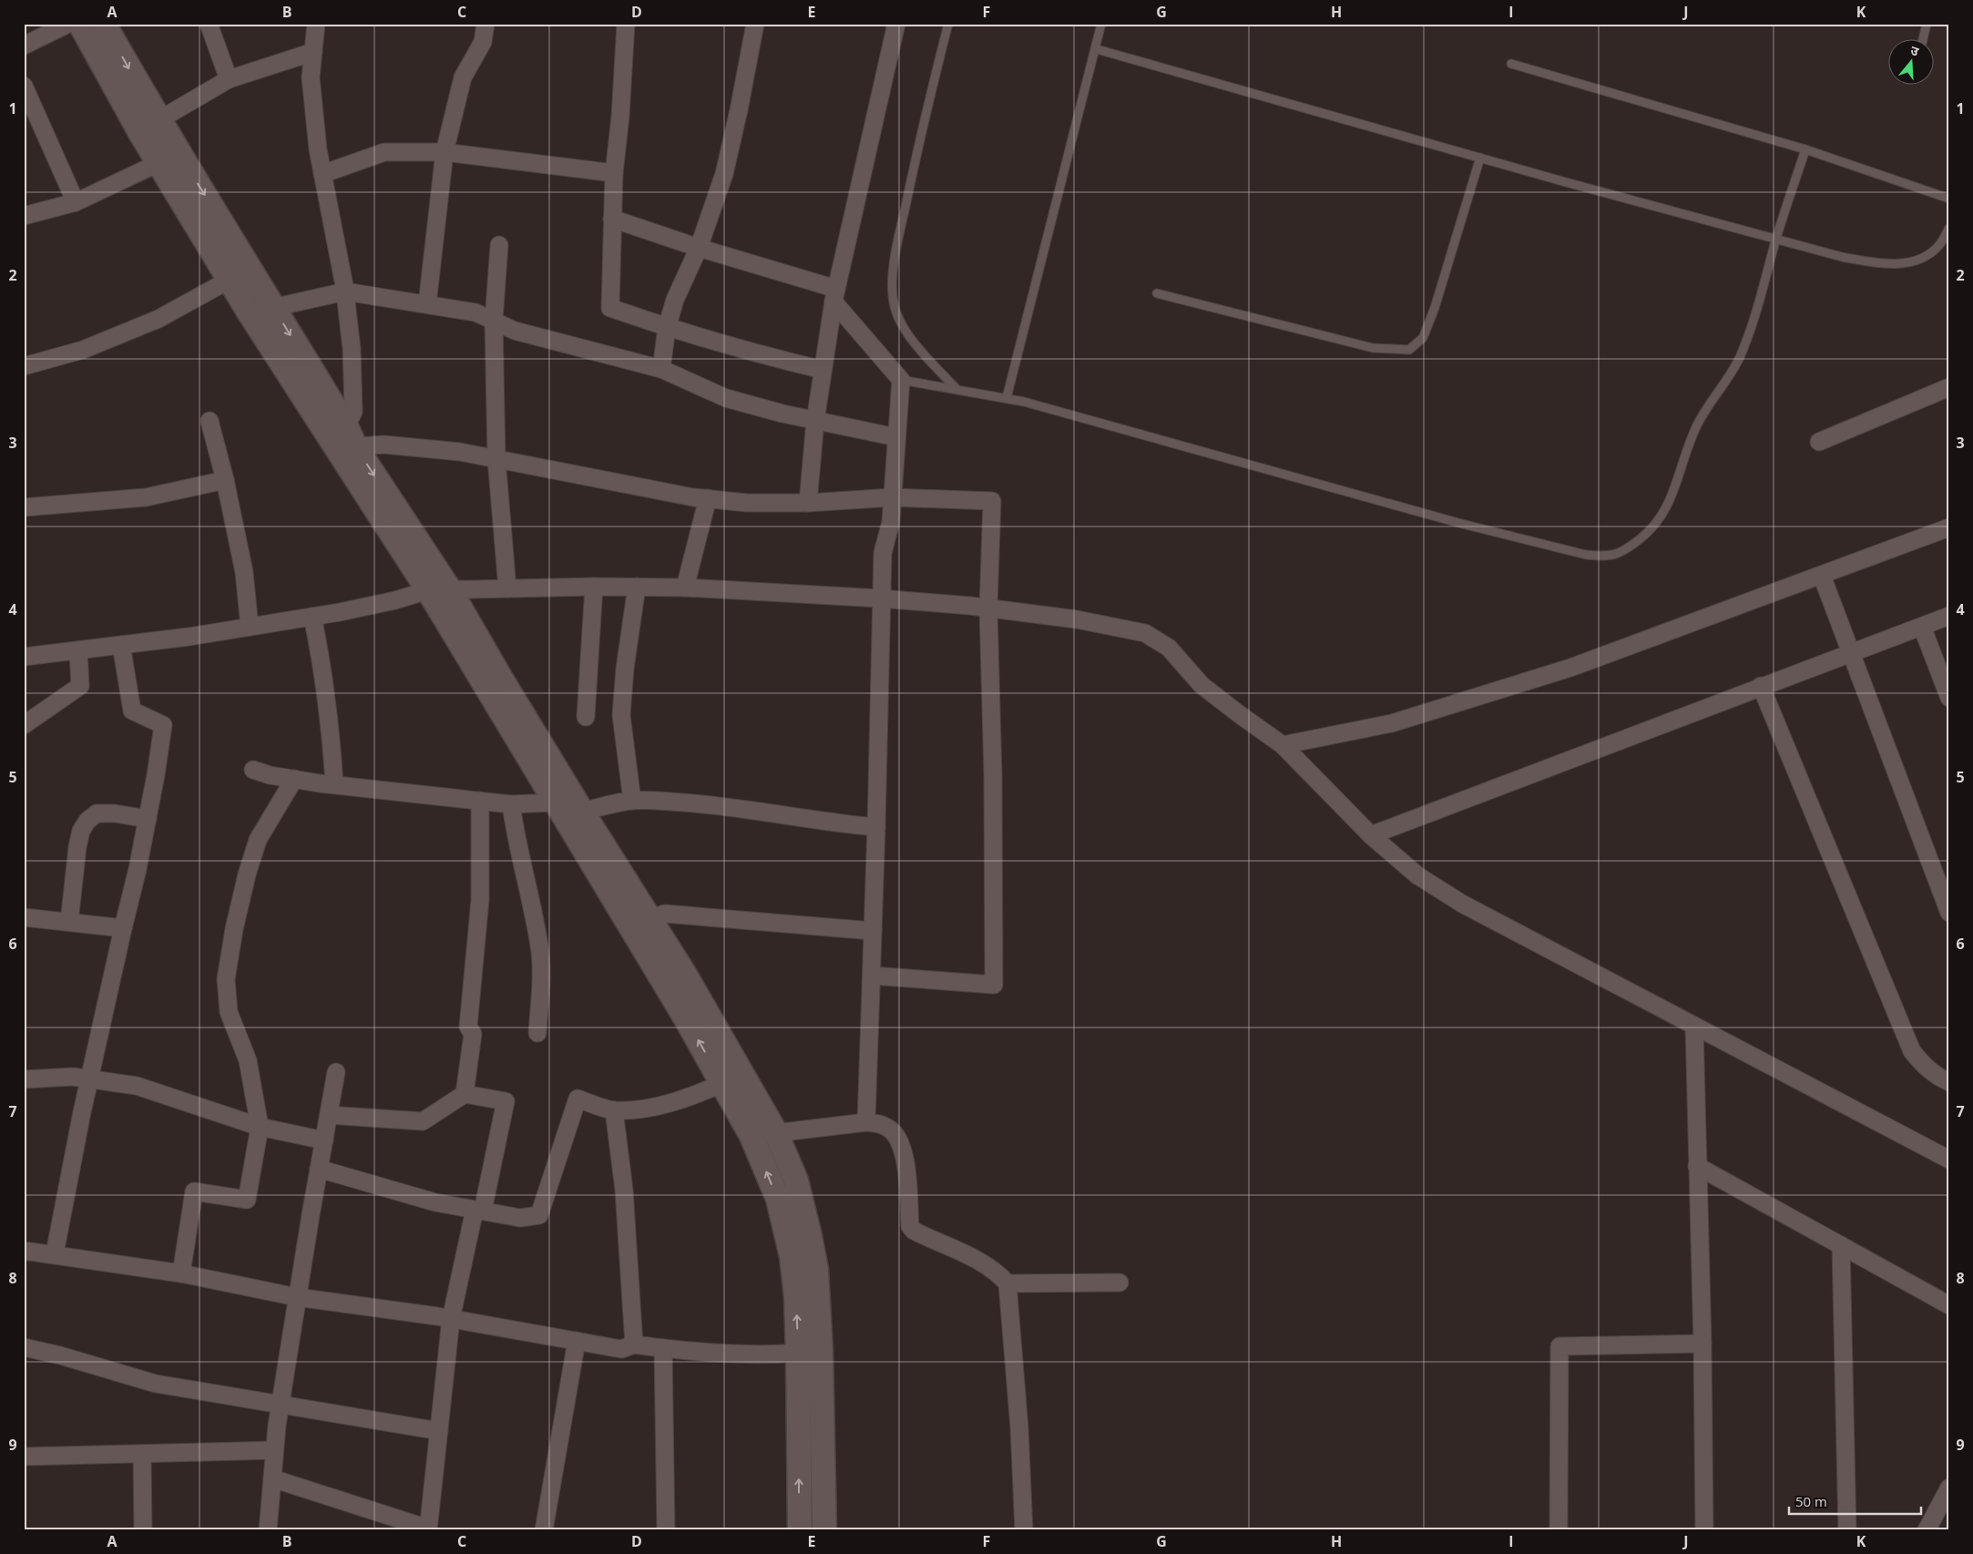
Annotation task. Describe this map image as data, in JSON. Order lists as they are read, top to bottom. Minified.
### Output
{"scale_bar":"50 m","north":"top","grid":{"columns":["A","B","C","D","E","F","G","H","I","J","K"],"rows":["1","2","3","4","5","6","7","8","9"]}}
